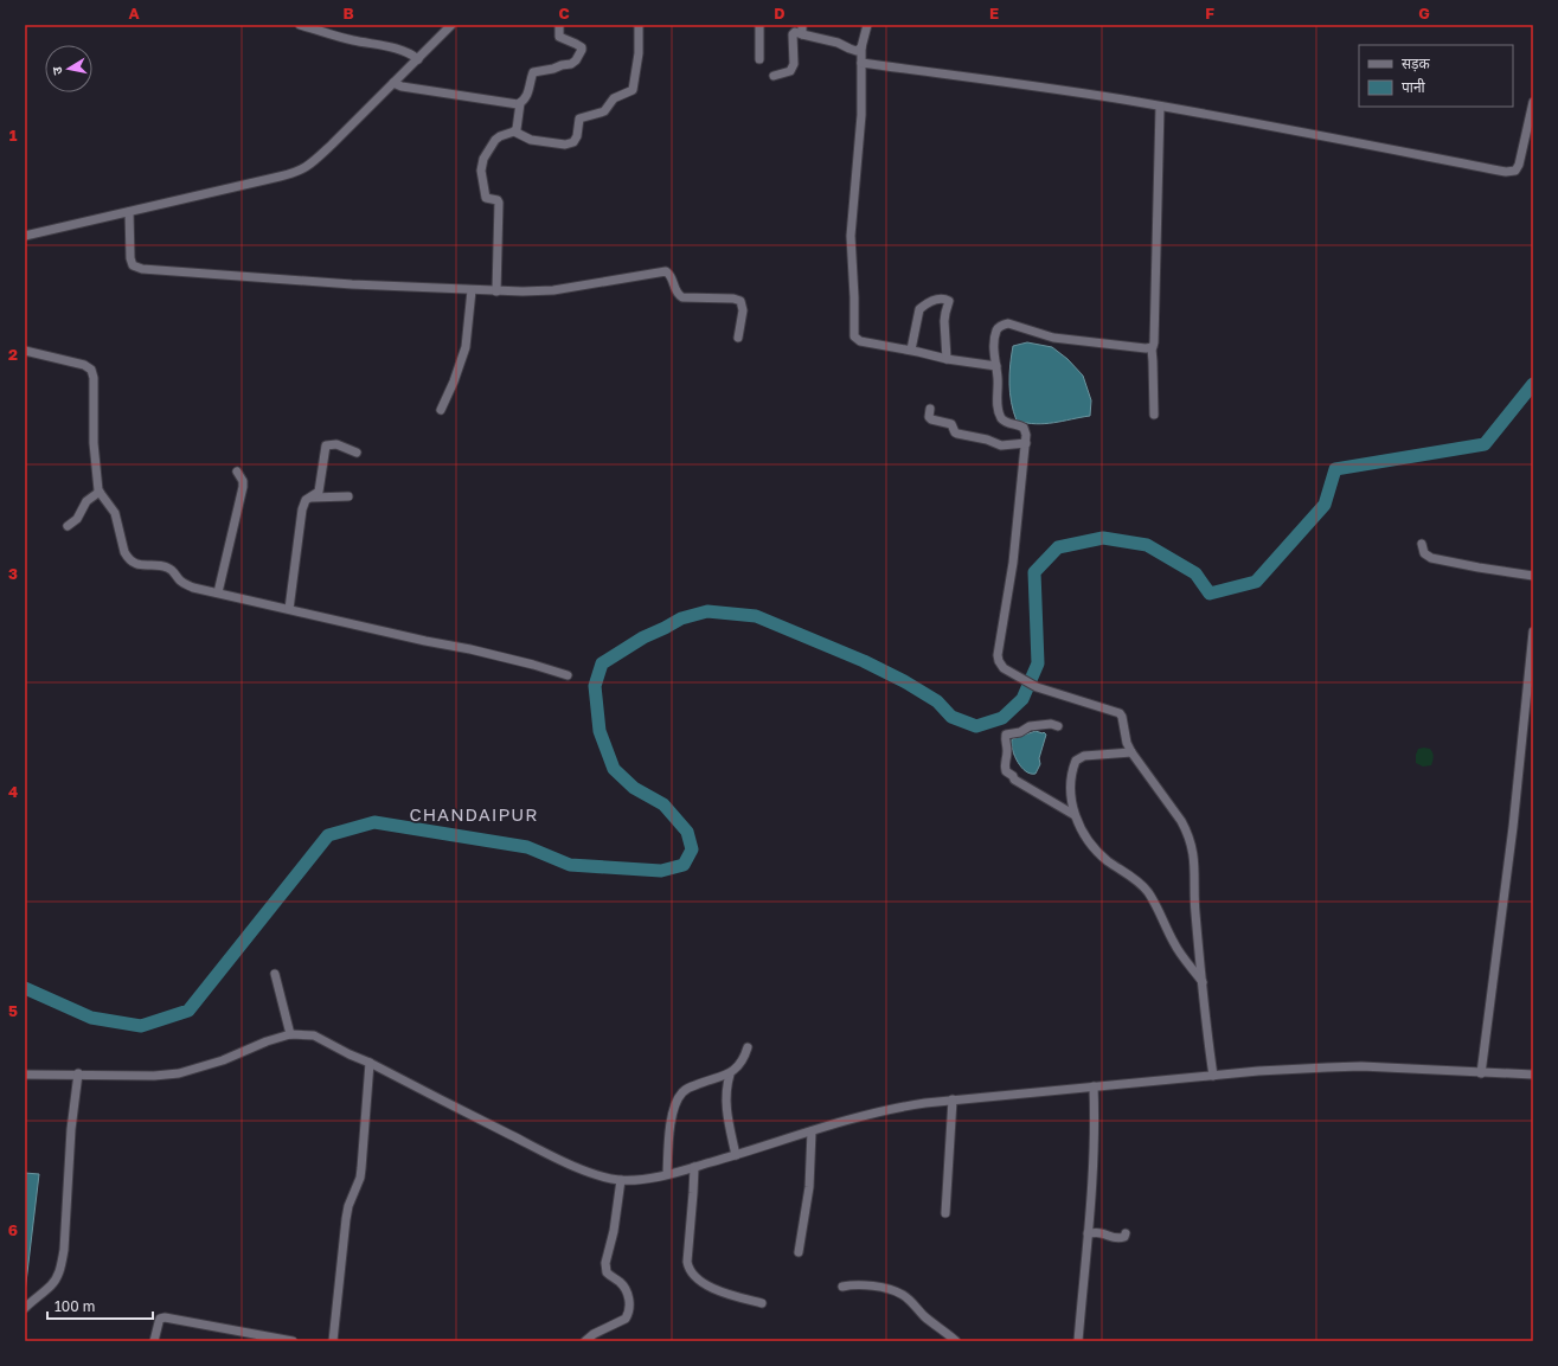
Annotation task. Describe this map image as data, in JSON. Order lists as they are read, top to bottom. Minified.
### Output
{"districts":["CHANDAIPUR"],"legend":["सड़क","पानी"],"scale_bar":"100 m","north":"left","grid":{"columns":["A","B","C","D","E","F","G"],"rows":["1","2","3","4","5","6"]}}
